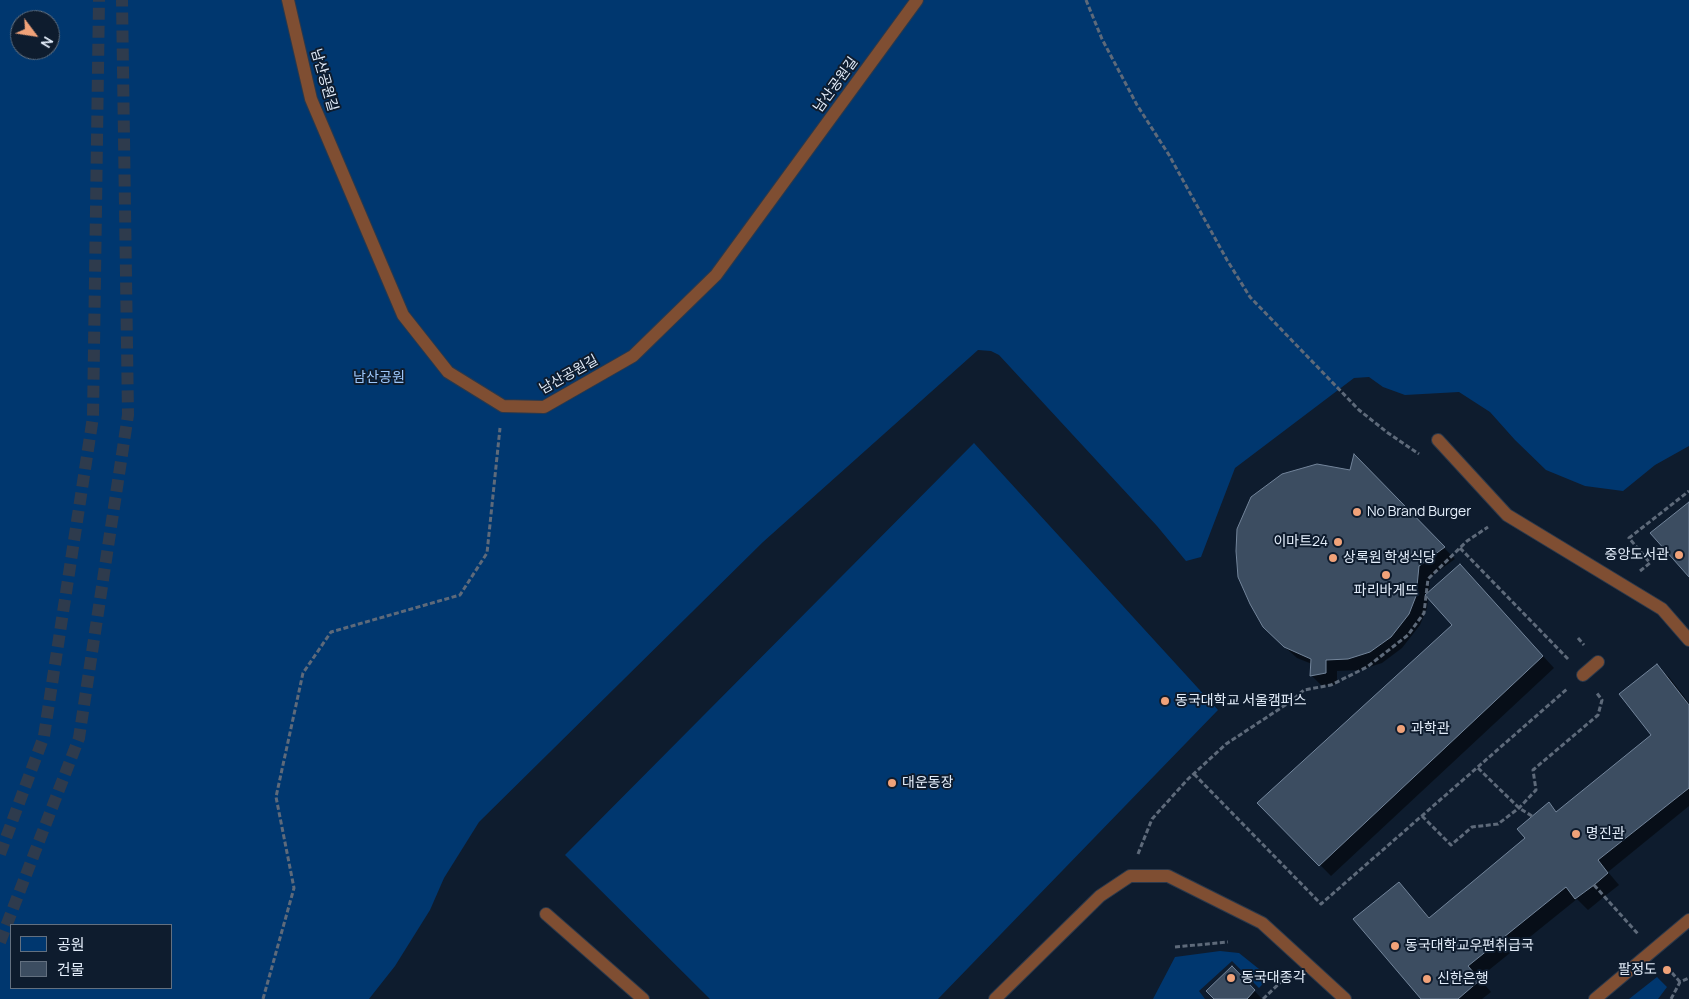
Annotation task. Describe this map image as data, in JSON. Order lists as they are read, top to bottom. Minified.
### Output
{"streets":{"street":["남산공원길"]},"parks":["남산공원"],"places":["No Brand Burger","이마트24","중앙도서관","상록원 학생식당","파리바게뜨","동국대학교 서울캠퍼스","과학관","대운동장","명진관","동국대학교우편취급국","팔정도","동국대종각","신한은행"],"legend":["공원","건물"],"north":"bottom right"}
